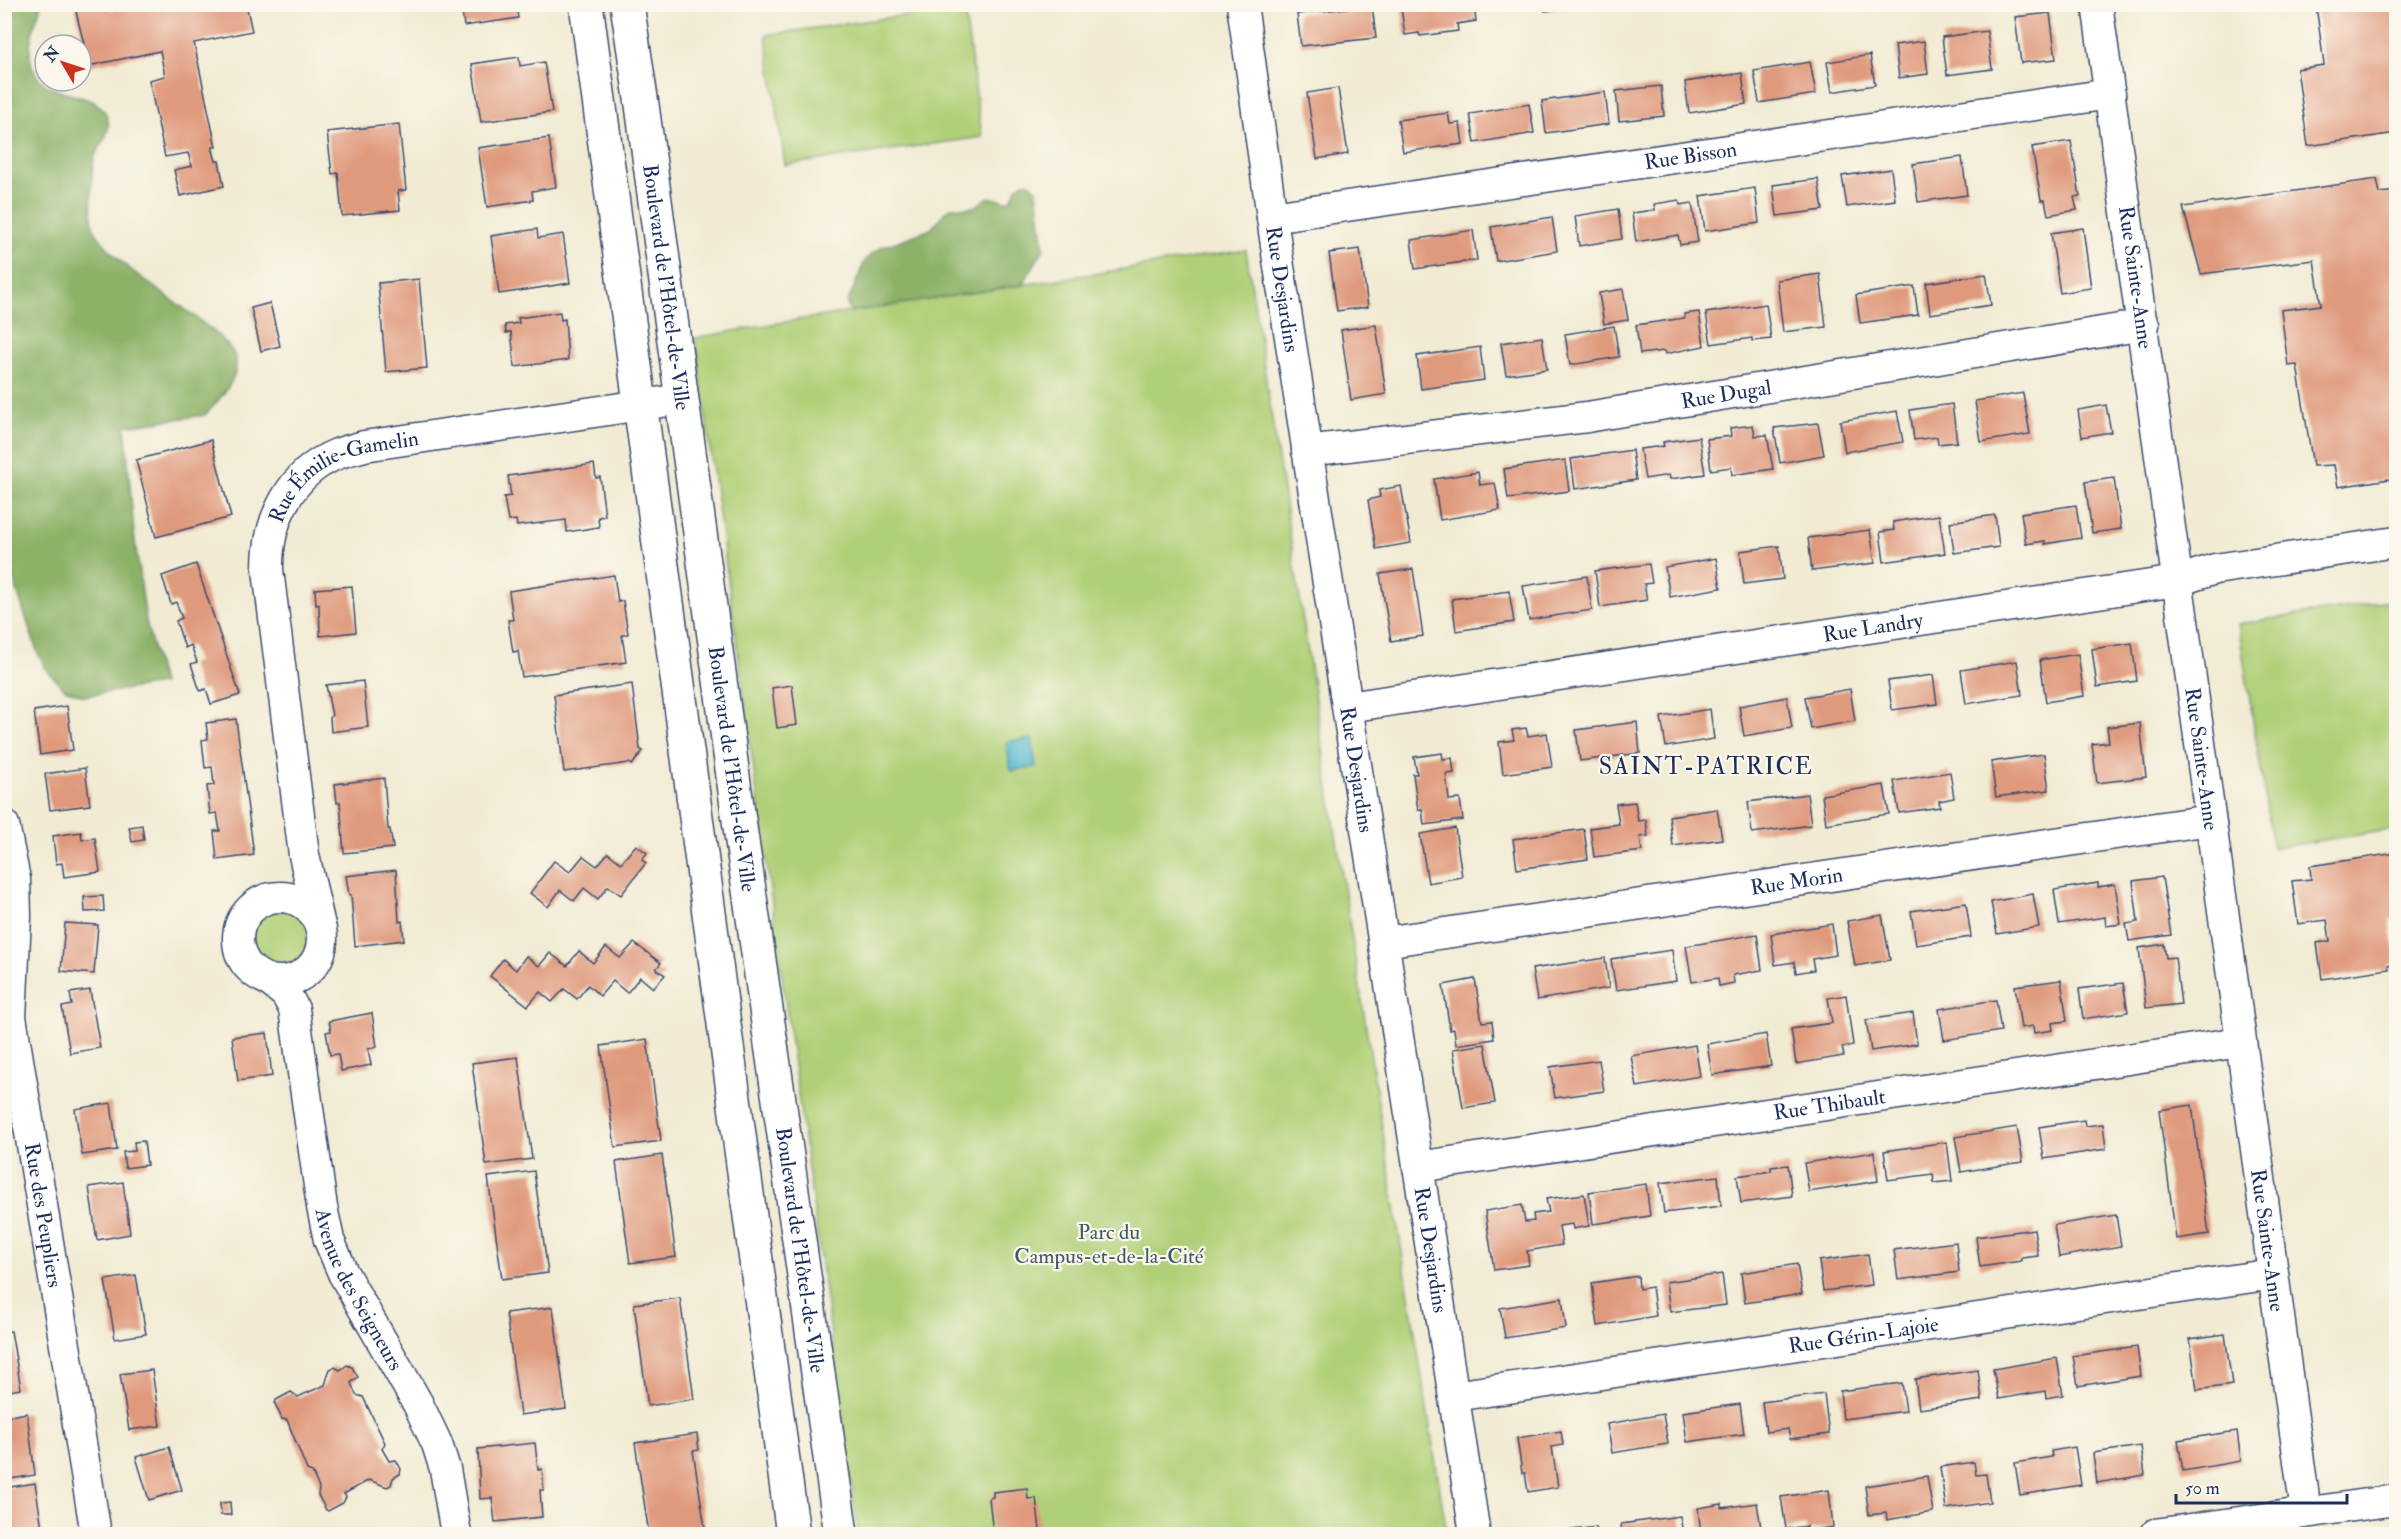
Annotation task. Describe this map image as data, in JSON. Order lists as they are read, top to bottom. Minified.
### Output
{"streets":{"main road":["Boulevard de l'Hôtel-de-Ville"],"street":["Rue Bisson","Rue Sainte-Anne","Rue Desjardins","Rue Dugal","Rue Émilie-Gamelin","Rue Landry","Rue Morin","Rue Thibault","Rue des Peupliers","Avenue des Seigneurs","Rue Gérin-Lajoie"]},"crossings":[["Rue Bisson","Rue Sainte-Anne"],["Rue Bisson","Rue Desjardins"],["Rue Sainte-Anne","Rue Dugal"],["Rue Sainte-Anne","Rue Landry"],["Rue Sainte-Anne","Rue Morin"],["Rue Sainte-Anne","Rue Thibault"],["Rue Sainte-Anne","Rue Gérin-Lajoie"],["Boulevard de l'Hôtel-de-Ville","Rue Émilie-Gamelin"],["Rue Desjardins","Rue Dugal"],["Rue Desjardins","Rue Landry"],["Rue Desjardins","Rue Morin"],["Rue Desjardins","Rue Thibault"],["Rue Desjardins","Rue Gérin-Lajoie"],["Rue Émilie-Gamelin","Avenue des Seigneurs"]],"districts":["SAINT-PATRICE"],"parks":["Parc du Campus-et-de-la-Cité"],"scale_bar":"50 m","north":"top left"}
